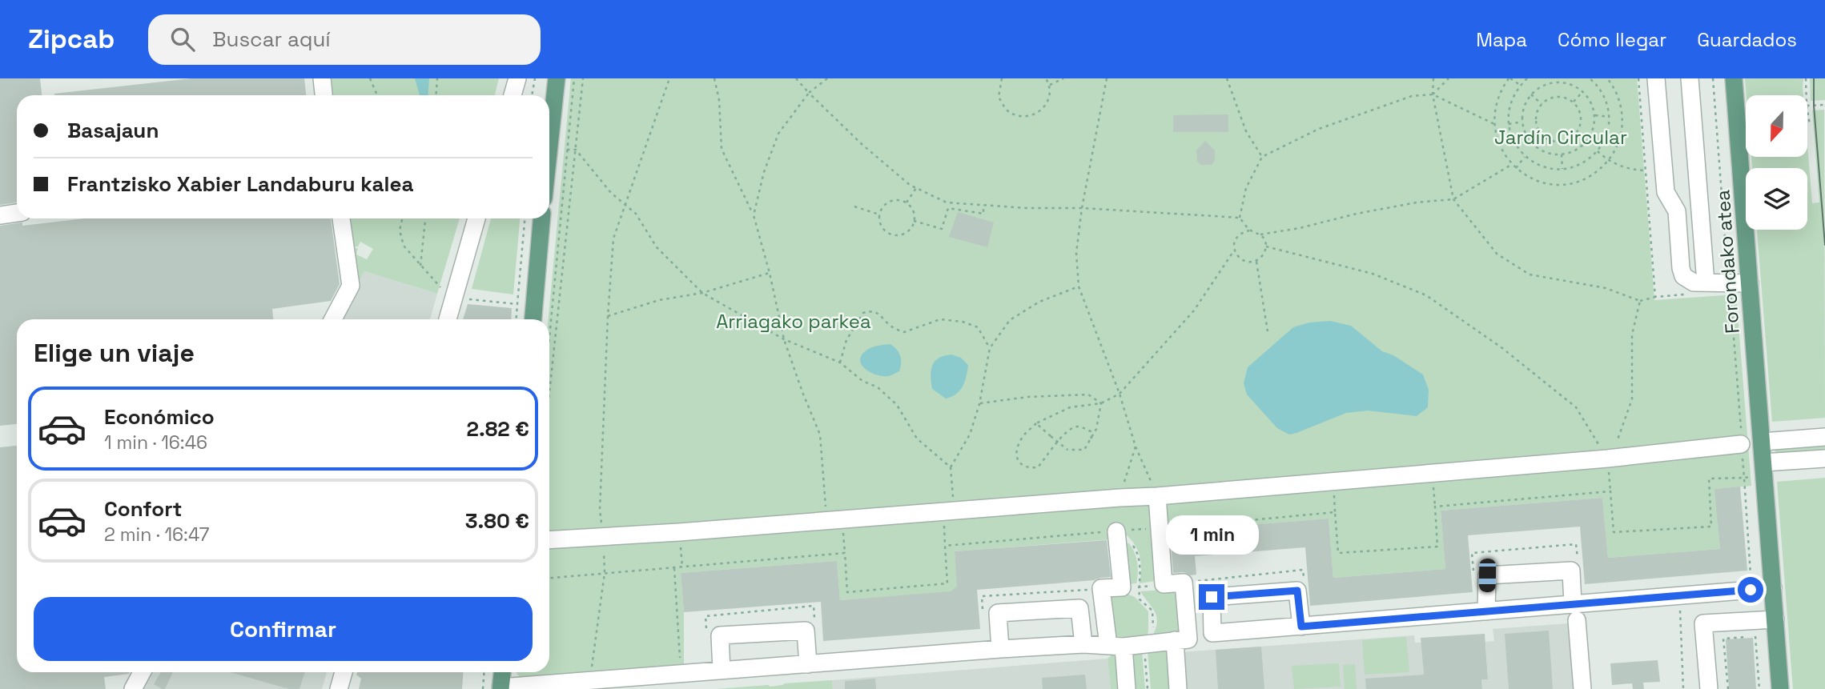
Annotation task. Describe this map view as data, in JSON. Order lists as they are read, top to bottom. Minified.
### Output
{"streets":{"main road":["Forondako atea"]},"parks":["Jardín Circular","Arriagako parkea"],"north":"bottom","page":{"header":"Zipcab","search":"Buscar aquí","nav":["Mapa","Cómo llegar","Guardados"],"banner":["Basajaun","Frantzisko Xabier Landaburu kalea"],"heading":"Elige un viaje","list":[{"name":"Económico","note":"1 min · 16:46","value":"2.82 €"},{"name":"Confort","note":"2 min · 16:47","value":"3.80 €"}],"bubble":"1 min","buttons":"Confirmar"}}
